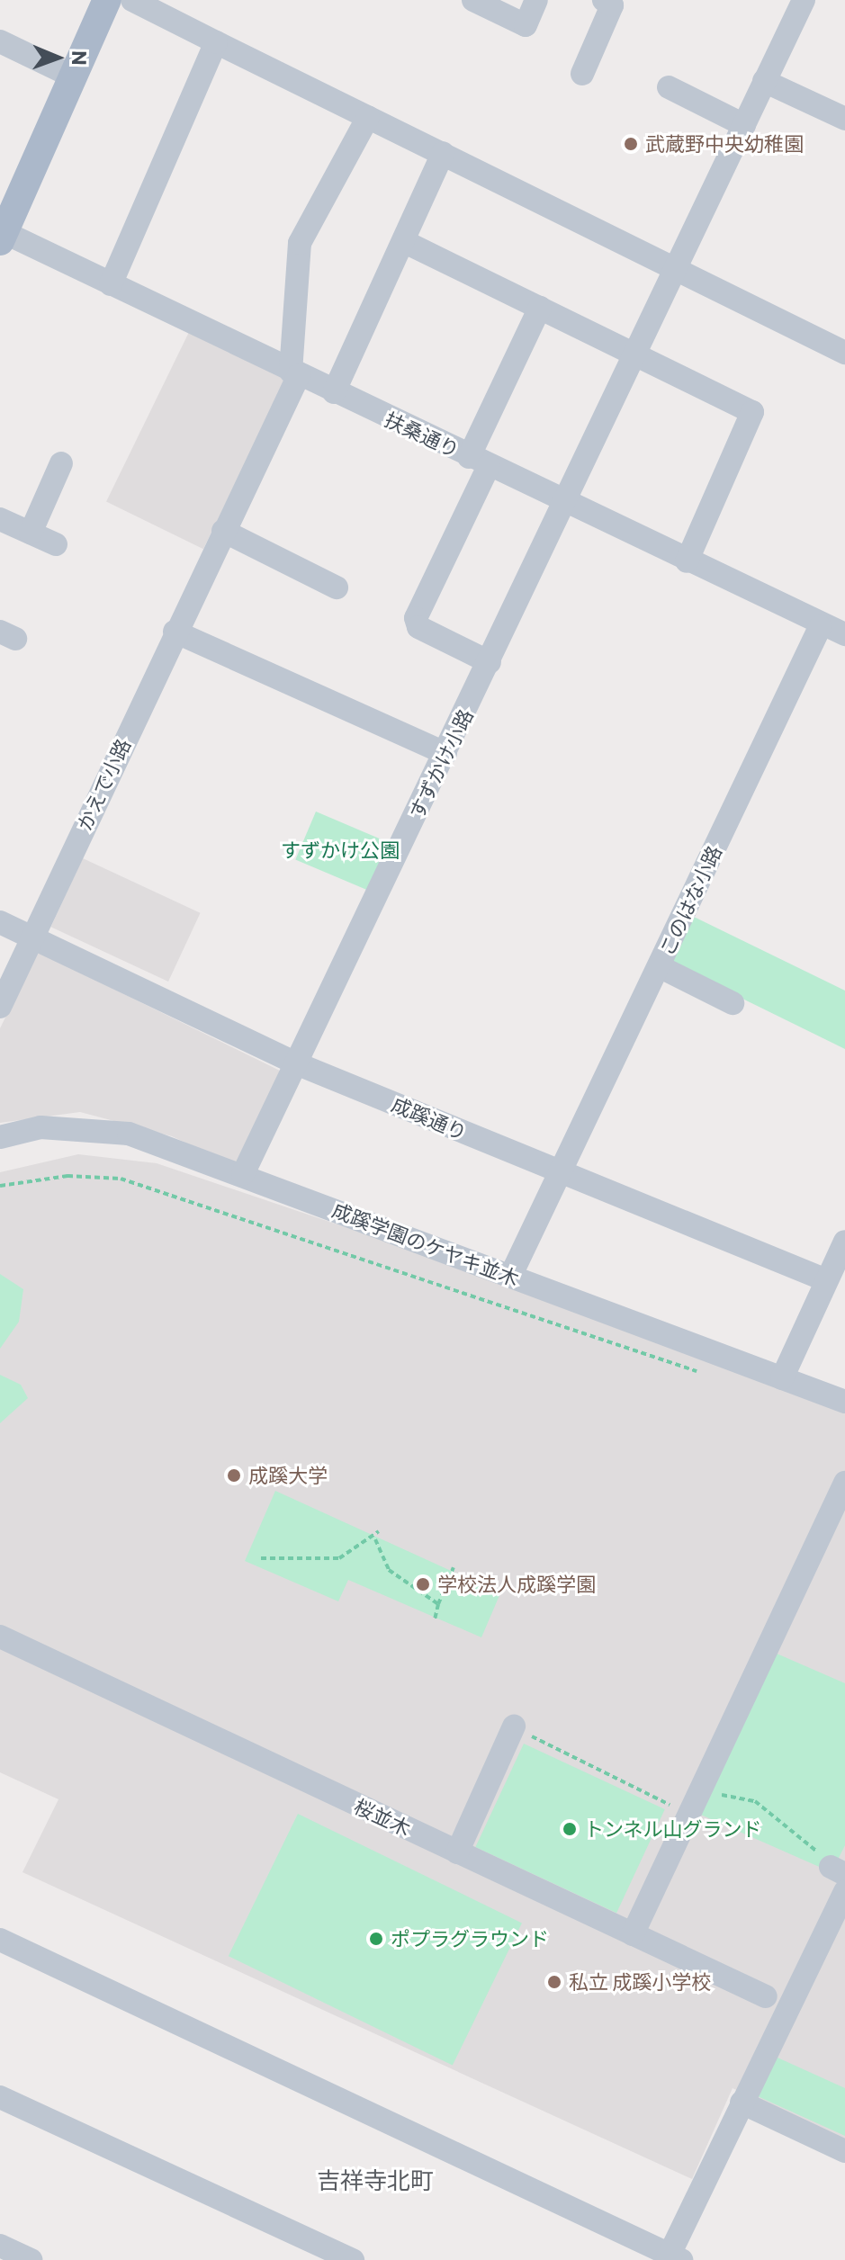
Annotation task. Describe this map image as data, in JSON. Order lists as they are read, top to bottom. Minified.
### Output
{"streets":{"street":["扶桑通り","すずかけ小路","かえで小路","このはな小路","成蹊通り","成蹊学園のケヤキ並木","桜並木"]},"crossings":[["扶桑通り","すずかけ小路"],["扶桑通り","かえで小路"],["扶桑通り","このはな小路"],["すずかけ小路","成蹊通り"],["すずかけ小路","成蹊学園のケヤキ並木"],["かえで小路","成蹊通り"],["このはな小路","成蹊通り"],["このはな小路","成蹊学園のケヤキ並木"]],"districts":["吉祥寺北町"],"parks":["すずかけ公園"],"places":["武蔵野中央幼稚園","成蹊大学","学校法人成蹊学園","トンネル山グランド","ポプラグラウンド","私立 成蹊小学校"],"north":"right"}
